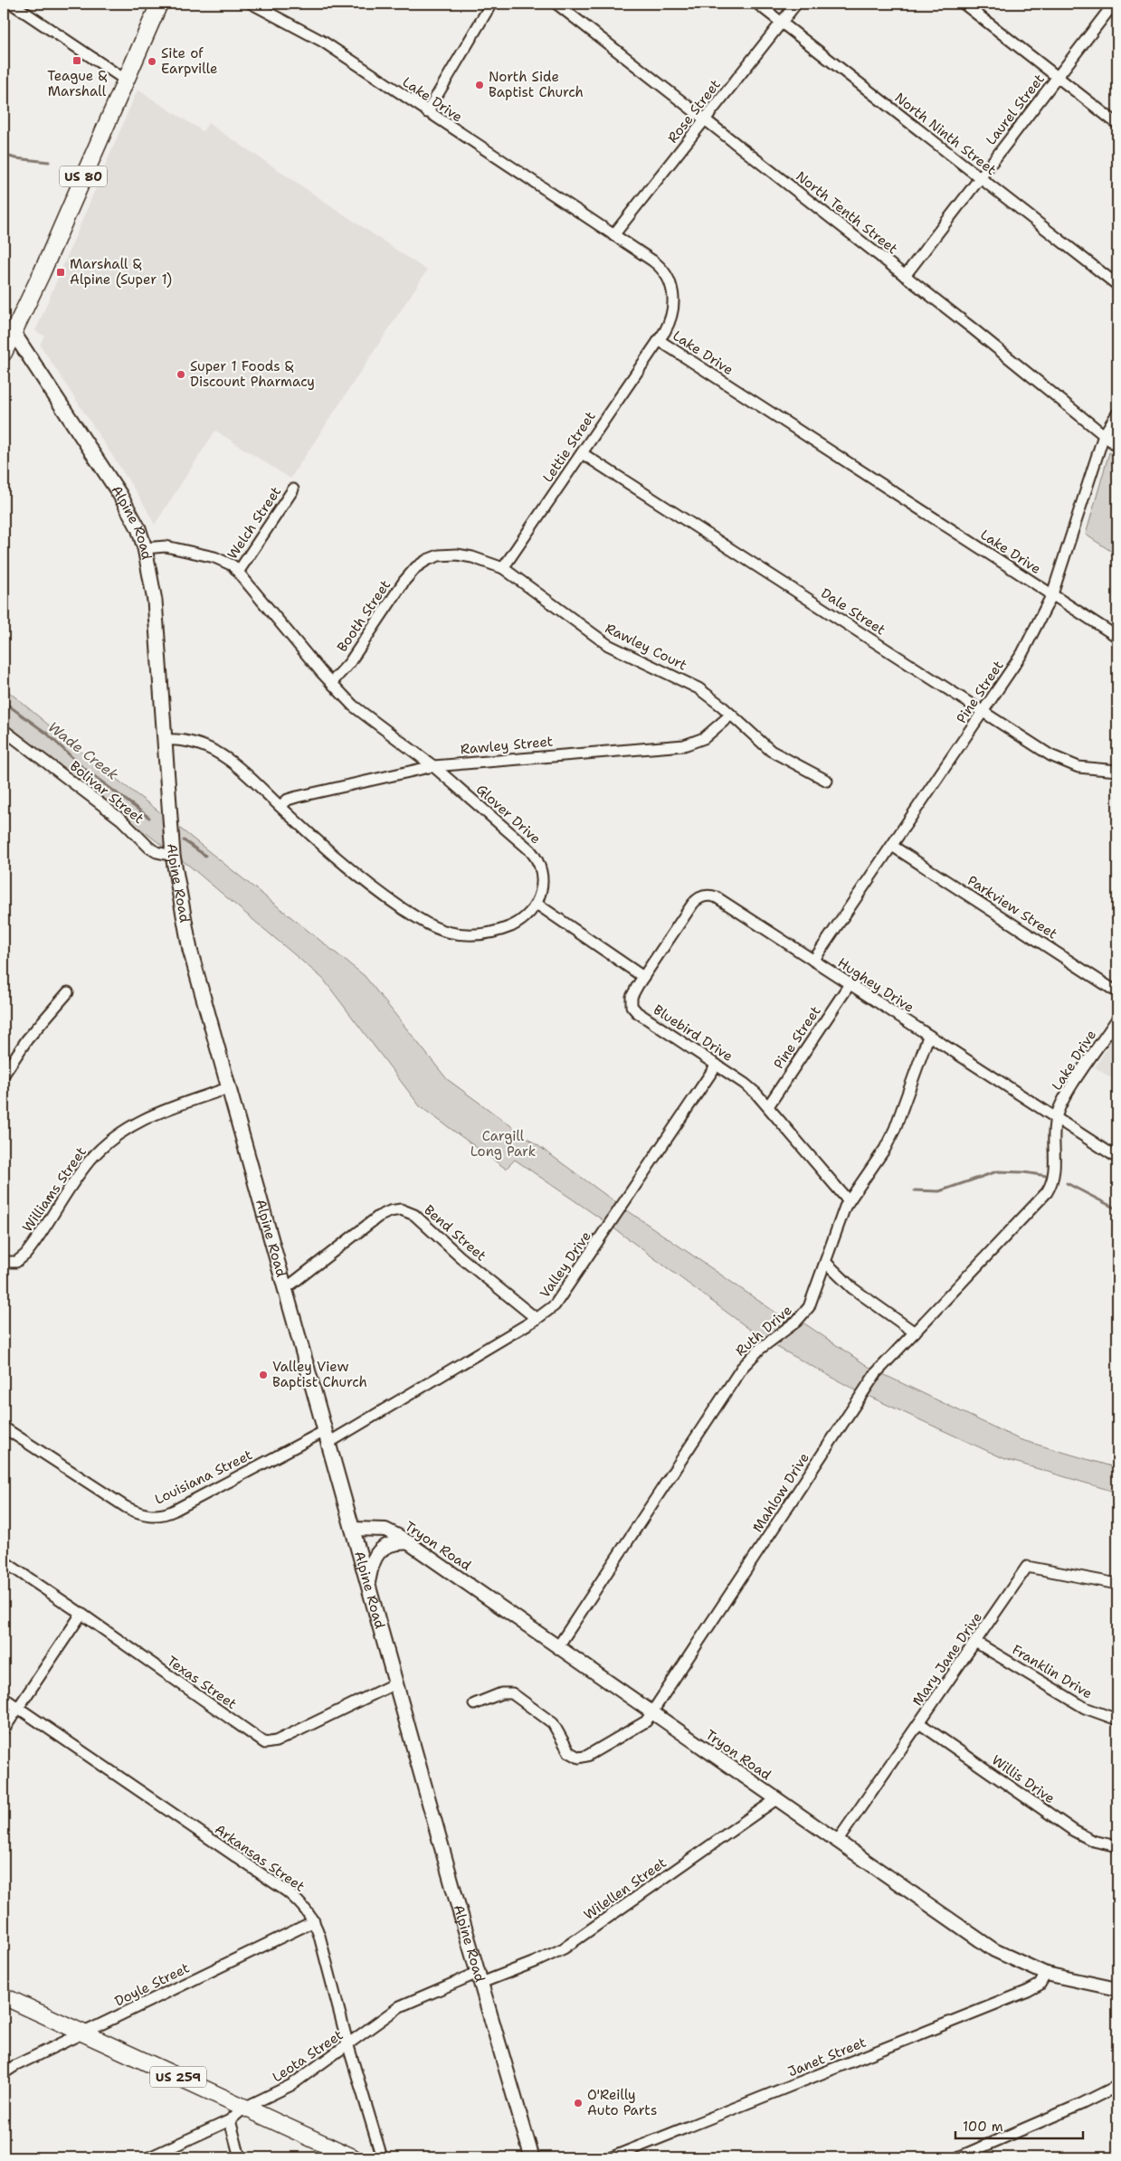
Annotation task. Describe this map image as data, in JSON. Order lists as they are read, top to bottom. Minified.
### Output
{"streets":{"main road":["US 80","Alpine Road","US 259"],"street":["Lake Drive","Laurel Street","Rose Street","North Ninth Street","North Tenth Street","Lettie Street","Welch Street","Dale Street","Booth Street","Rawley Court","Pine Street","Rawley Street","Bolivar Street","Glover Drive","Parkview Street","Hughey Drive","Bluebird Drive","Williams Street","Bend Street","Valley Drive","Ruth Drive","Louisiana Street","Mahlow Drive","Tryon Road","Mary Jane Drive","Franklin Drive","Texas Street","Willis Drive","Arkansas Street","Wilellen Street","Doyle Street","Leota Street","Janet Street"]},"crossings":[["Lake Drive","Rose Street"],["Lake Drive","Lettie Street"],["Lake Drive","Pine Street"],["Lake Drive","Hughey Drive"],["Lake Drive","Mahlow Drive"],["Laurel Street","North Ninth Street"],["Laurel Street","North Tenth Street"],["Rose Street","North Ninth Street"],["Rose Street","North Tenth Street"],["US 80","Alpine Road"],["North Tenth Street","Pine Street"],["Lettie Street","Dale Street"],["Lettie Street","Rawley Court"],["Alpine Road","Bolivar Street"],["Alpine Road","Glover Drive"],["Alpine Road","Williams Street"],["Alpine Road","Bend Street"],["Alpine Road","Valley Drive"],["Alpine Road","Louisiana Street"],["Alpine Road","Tryon Road"],["Alpine Road","Texas Street"],["Alpine Road","Wilellen Street"],["Alpine Road","Leota Street"],["Welch Street","Glover Drive"],["Dale Street","Pine Street"],["Booth Street","Rawley Court"],["Booth Street","Glover Drive"],["Rawley Court","Rawley Street"],["Pine Street","Parkview Street"],["Pine Street","Hughey Drive"],["Pine Street","Bluebird Drive"],["Rawley Street","Glover Drive"],["Hughey Drive","Bluebird Drive"],["Hughey Drive","Ruth Drive"],["Hughey Drive","Mahlow Drive"],["Bluebird Drive","Valley Drive"],["Bluebird Drive","Ruth Drive"],["Bend Street","Valley Drive"],["Valley Drive","Louisiana Street"],["Ruth Drive","Tryon Road"],["Mahlow Drive","Tryon Road"],["Tryon Road","Mary Jane Drive"],["Tryon Road","Wilellen Street"],["Tryon Road","Janet Street"],["Mary Jane Drive","Franklin Drive"],["Mary Jane Drive","Willis Drive"],["Arkansas Street","Doyle Street"],["Arkansas Street","Leota Street"],["Wilellen Street","Leota Street"],["Doyle Street","US 259"],["Leota Street","US 259"]],"water":["Wade Creek"],"parks":["Cargill Long Park"],"places":{"transit":["Teague & Marshall","Marshall & Alpine (Super 1)"],"other":["Site of Earpville","North Side Baptist Church","Super 1 Foods & Discount Pharmacy","Valley View Baptist Church","O'Reilly Auto Parts"]},"scale_bar":"100 m"}
